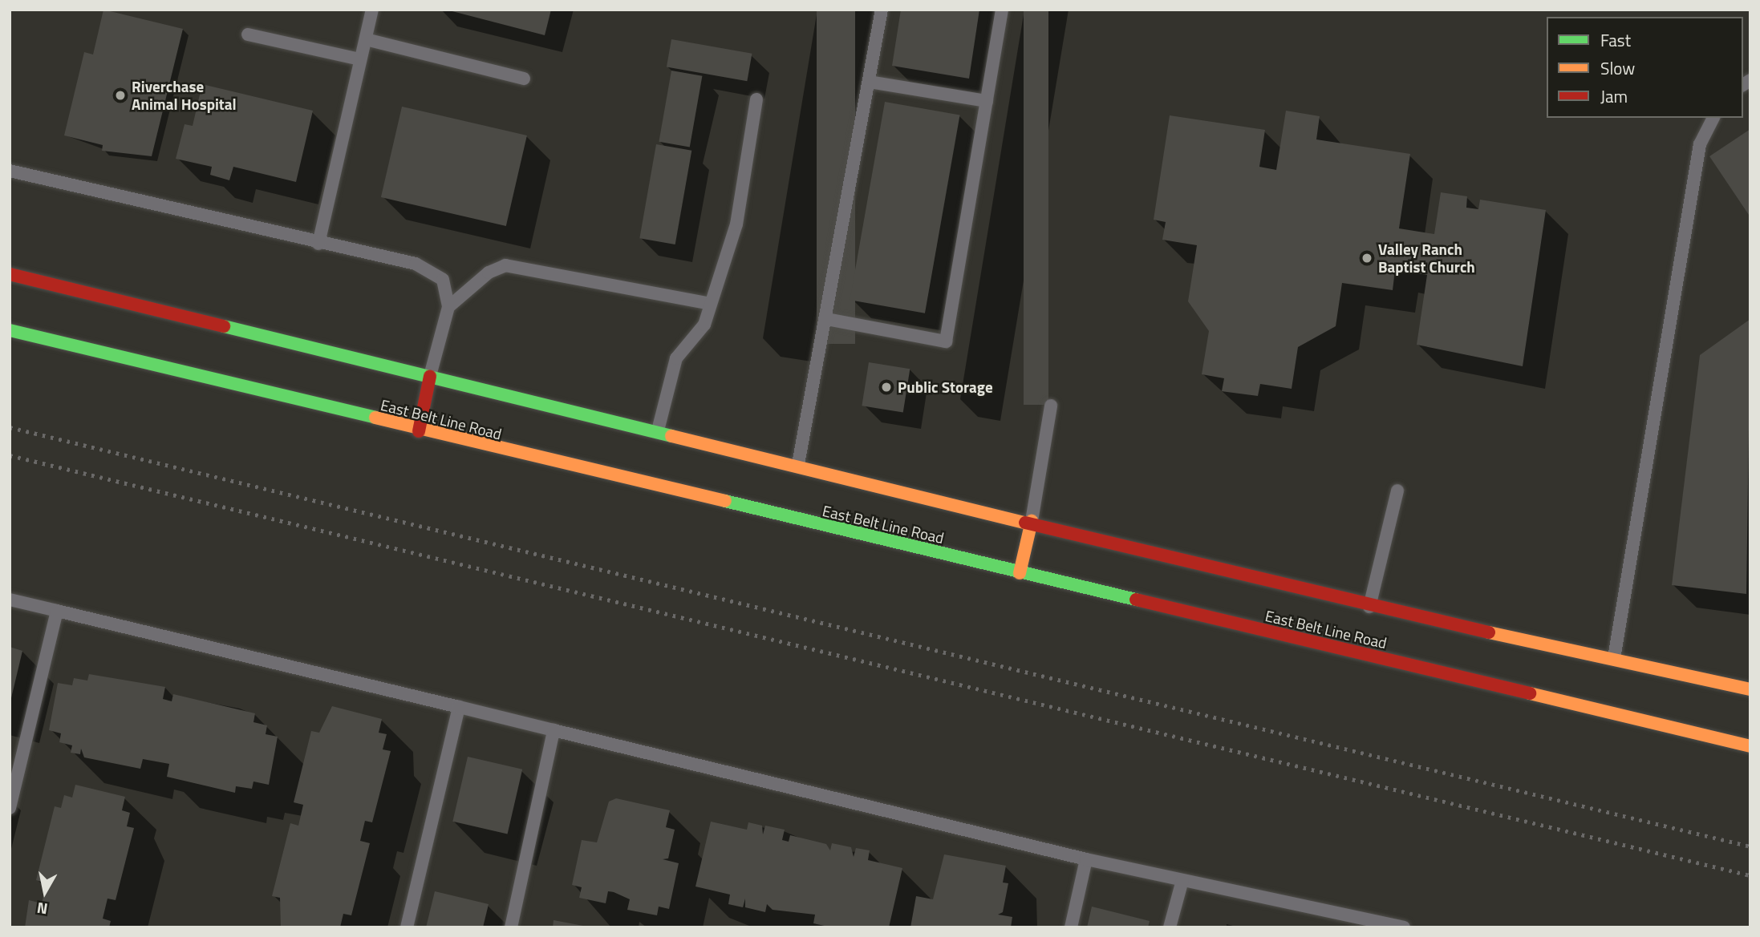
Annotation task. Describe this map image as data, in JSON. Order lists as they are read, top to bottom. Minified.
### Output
{"streets":{"main road":["East Belt Line Road"]},"places":["Riverchase Animal Hospital","Valley Ranch Baptist Church","Public Storage"],"legend":["Fast","Slow","Jam"],"north":"bottom"}
